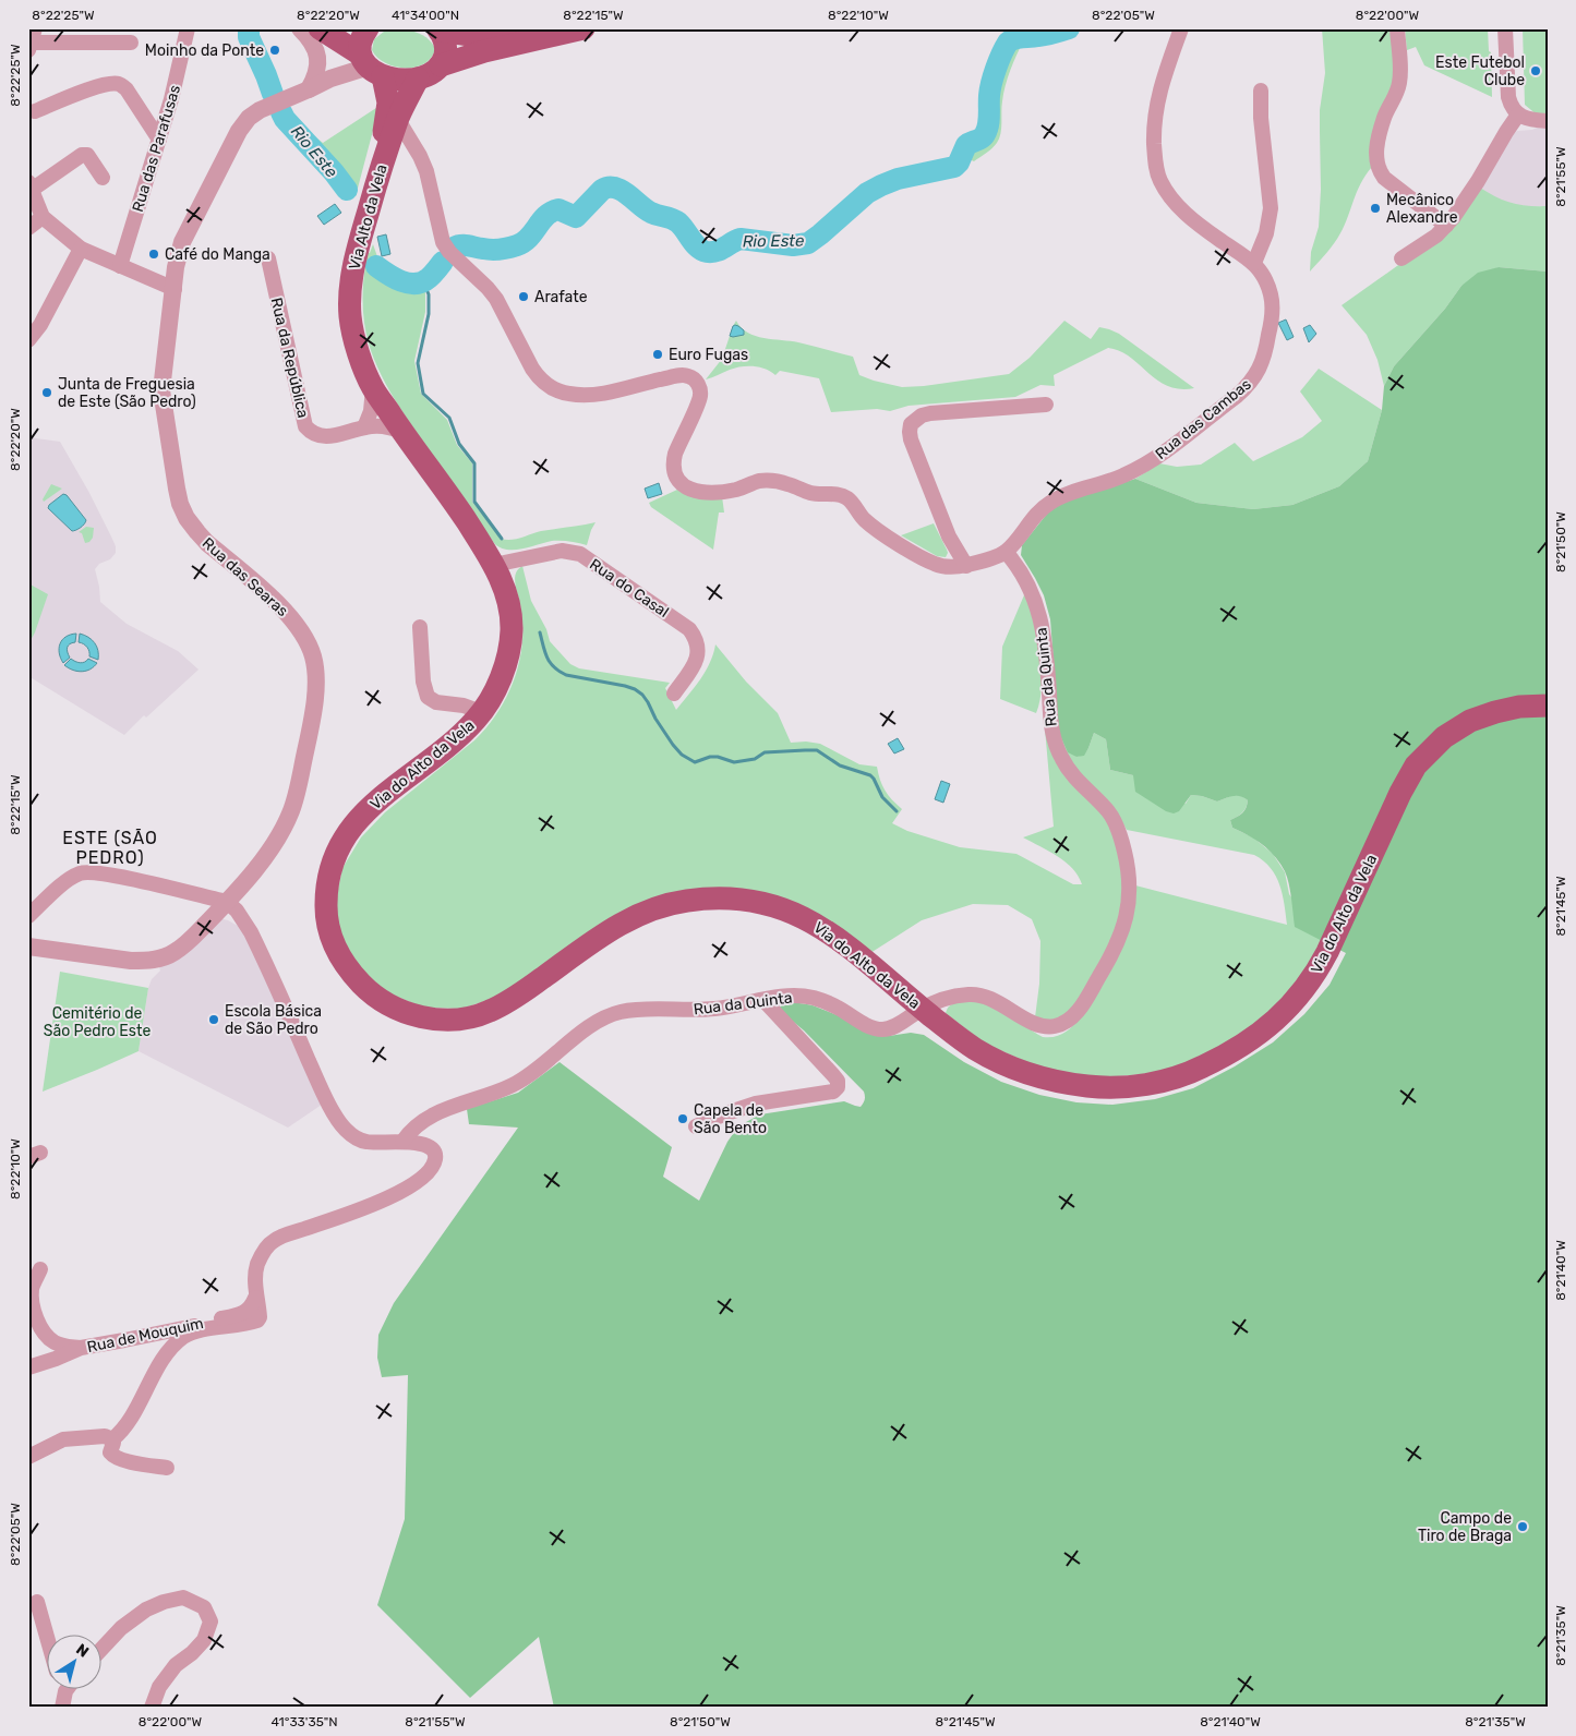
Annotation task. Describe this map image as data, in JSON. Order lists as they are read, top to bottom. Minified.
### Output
{"streets":{"main road":["Via Alto da Vela","Via do Alto da Vela"],"street":["Rua das Parafusas","Rua da República","Rua das Cambas","Rua das Searas","Rua do Casal","Rua da Quinta","Rua de Mouquim"]},"crossings":[["Via Alto da Vela","Rua da República"],["Via Alto da Vela","Via do Alto da Vela"],["Rua da República","Via do Alto da Vela"],["Rua das Cambas","Rua da Quinta"],["Rua do Casal","Via do Alto da Vela"],["Rua da Quinta","Via do Alto da Vela"]],"districts":["ESTE (SÃO PEDRO)"],"water":["Rio Este"],"parks":["Cemitério de São Pedro Este"],"places":["Moinho da Ponte","Este Futebol Clube","Mecânico Alexandre","Café do Manga","Arafate","Euro Fugas","Junta de Freguesia de Este (São Pedro)","Escola Básica de São Pedro","Capela de São Bento","Campo de Tiro de Braga"],"north":"top right","coordinates":["8°22'25\"W","8°22'20\"W","41°34'00\"N","8°22'15\"W","8°22'10\"W","8°22'05\"W","8°22'00\"W","8°21'55\"W","8°21'50\"W","8°21'45\"W","8°21'40\"W","8°21'35\"W","41°33'35\"N"]}
